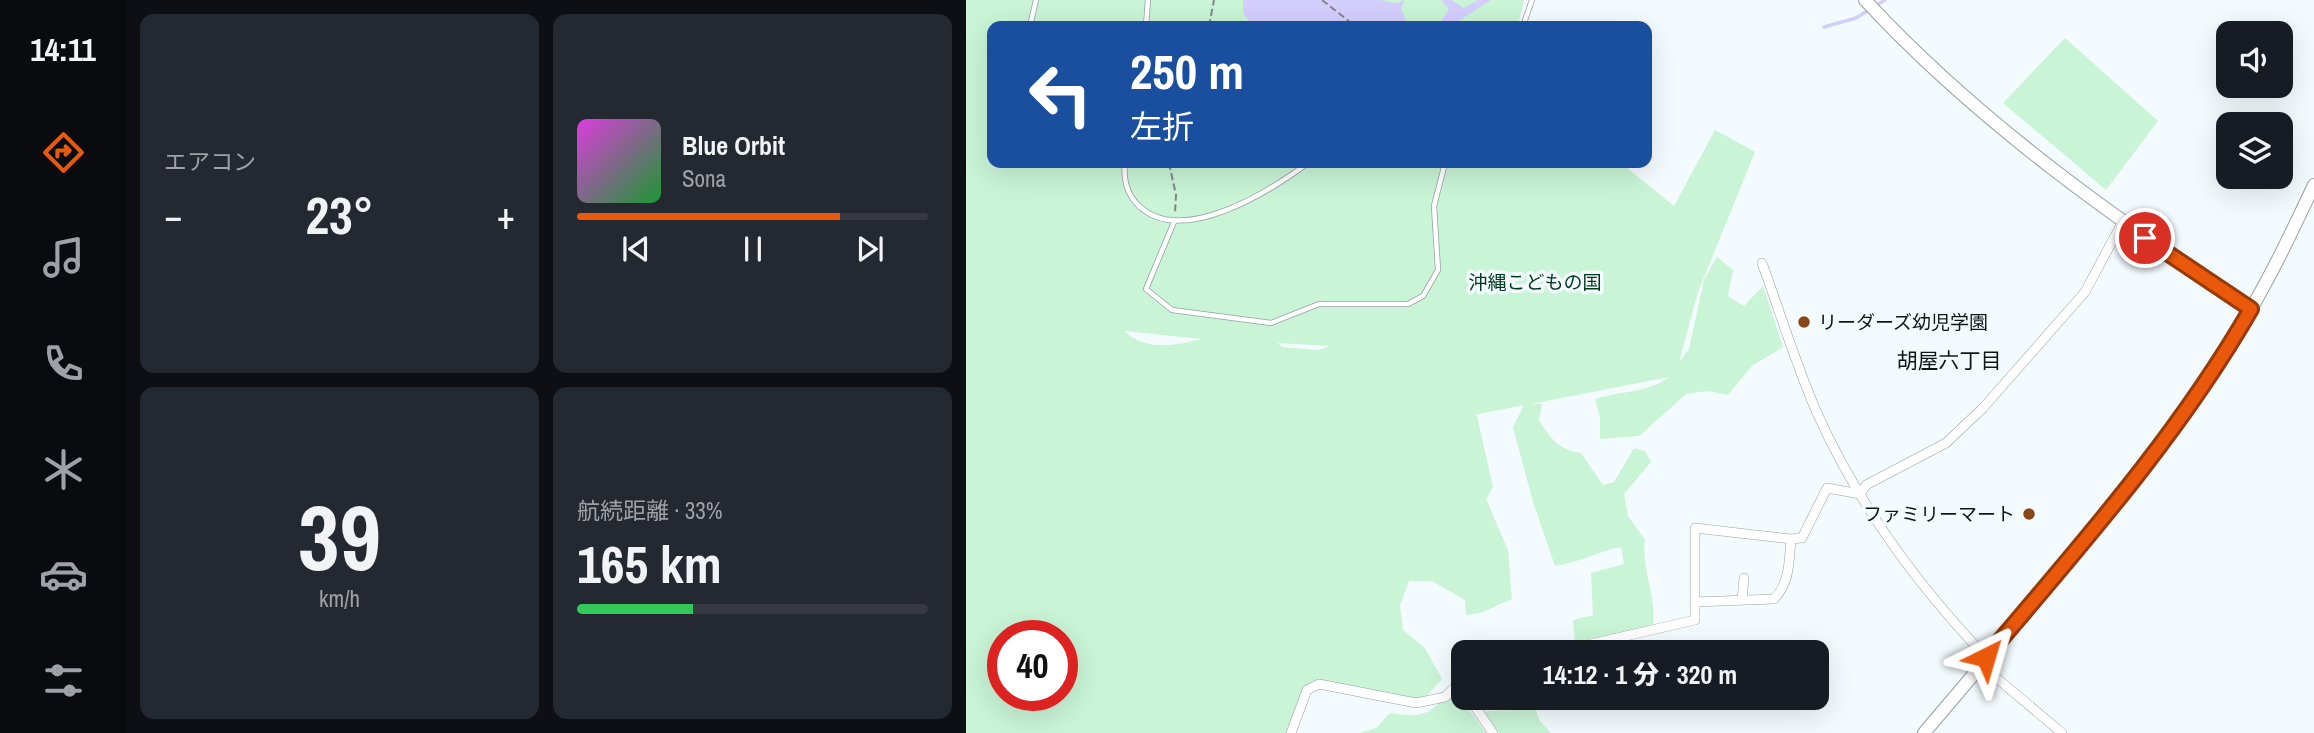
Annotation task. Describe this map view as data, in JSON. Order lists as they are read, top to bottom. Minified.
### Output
{"districts":["胡屋六丁目"],"parks":["沖縄こどもの国"],"places":["リーダーズ幼児学園","ファミリーマート"],"page":{"tabs":"14:11","tile":["エアコン",["39","km/h"],["航続距離 · 33%","165 km"]],"turn":["250 m","左折"],"song":["Blue Orbit","Sona"],"heat":["−","23°","+"],"limit":"40","trip":"14:12 · 1 分 · 320 m"}}
